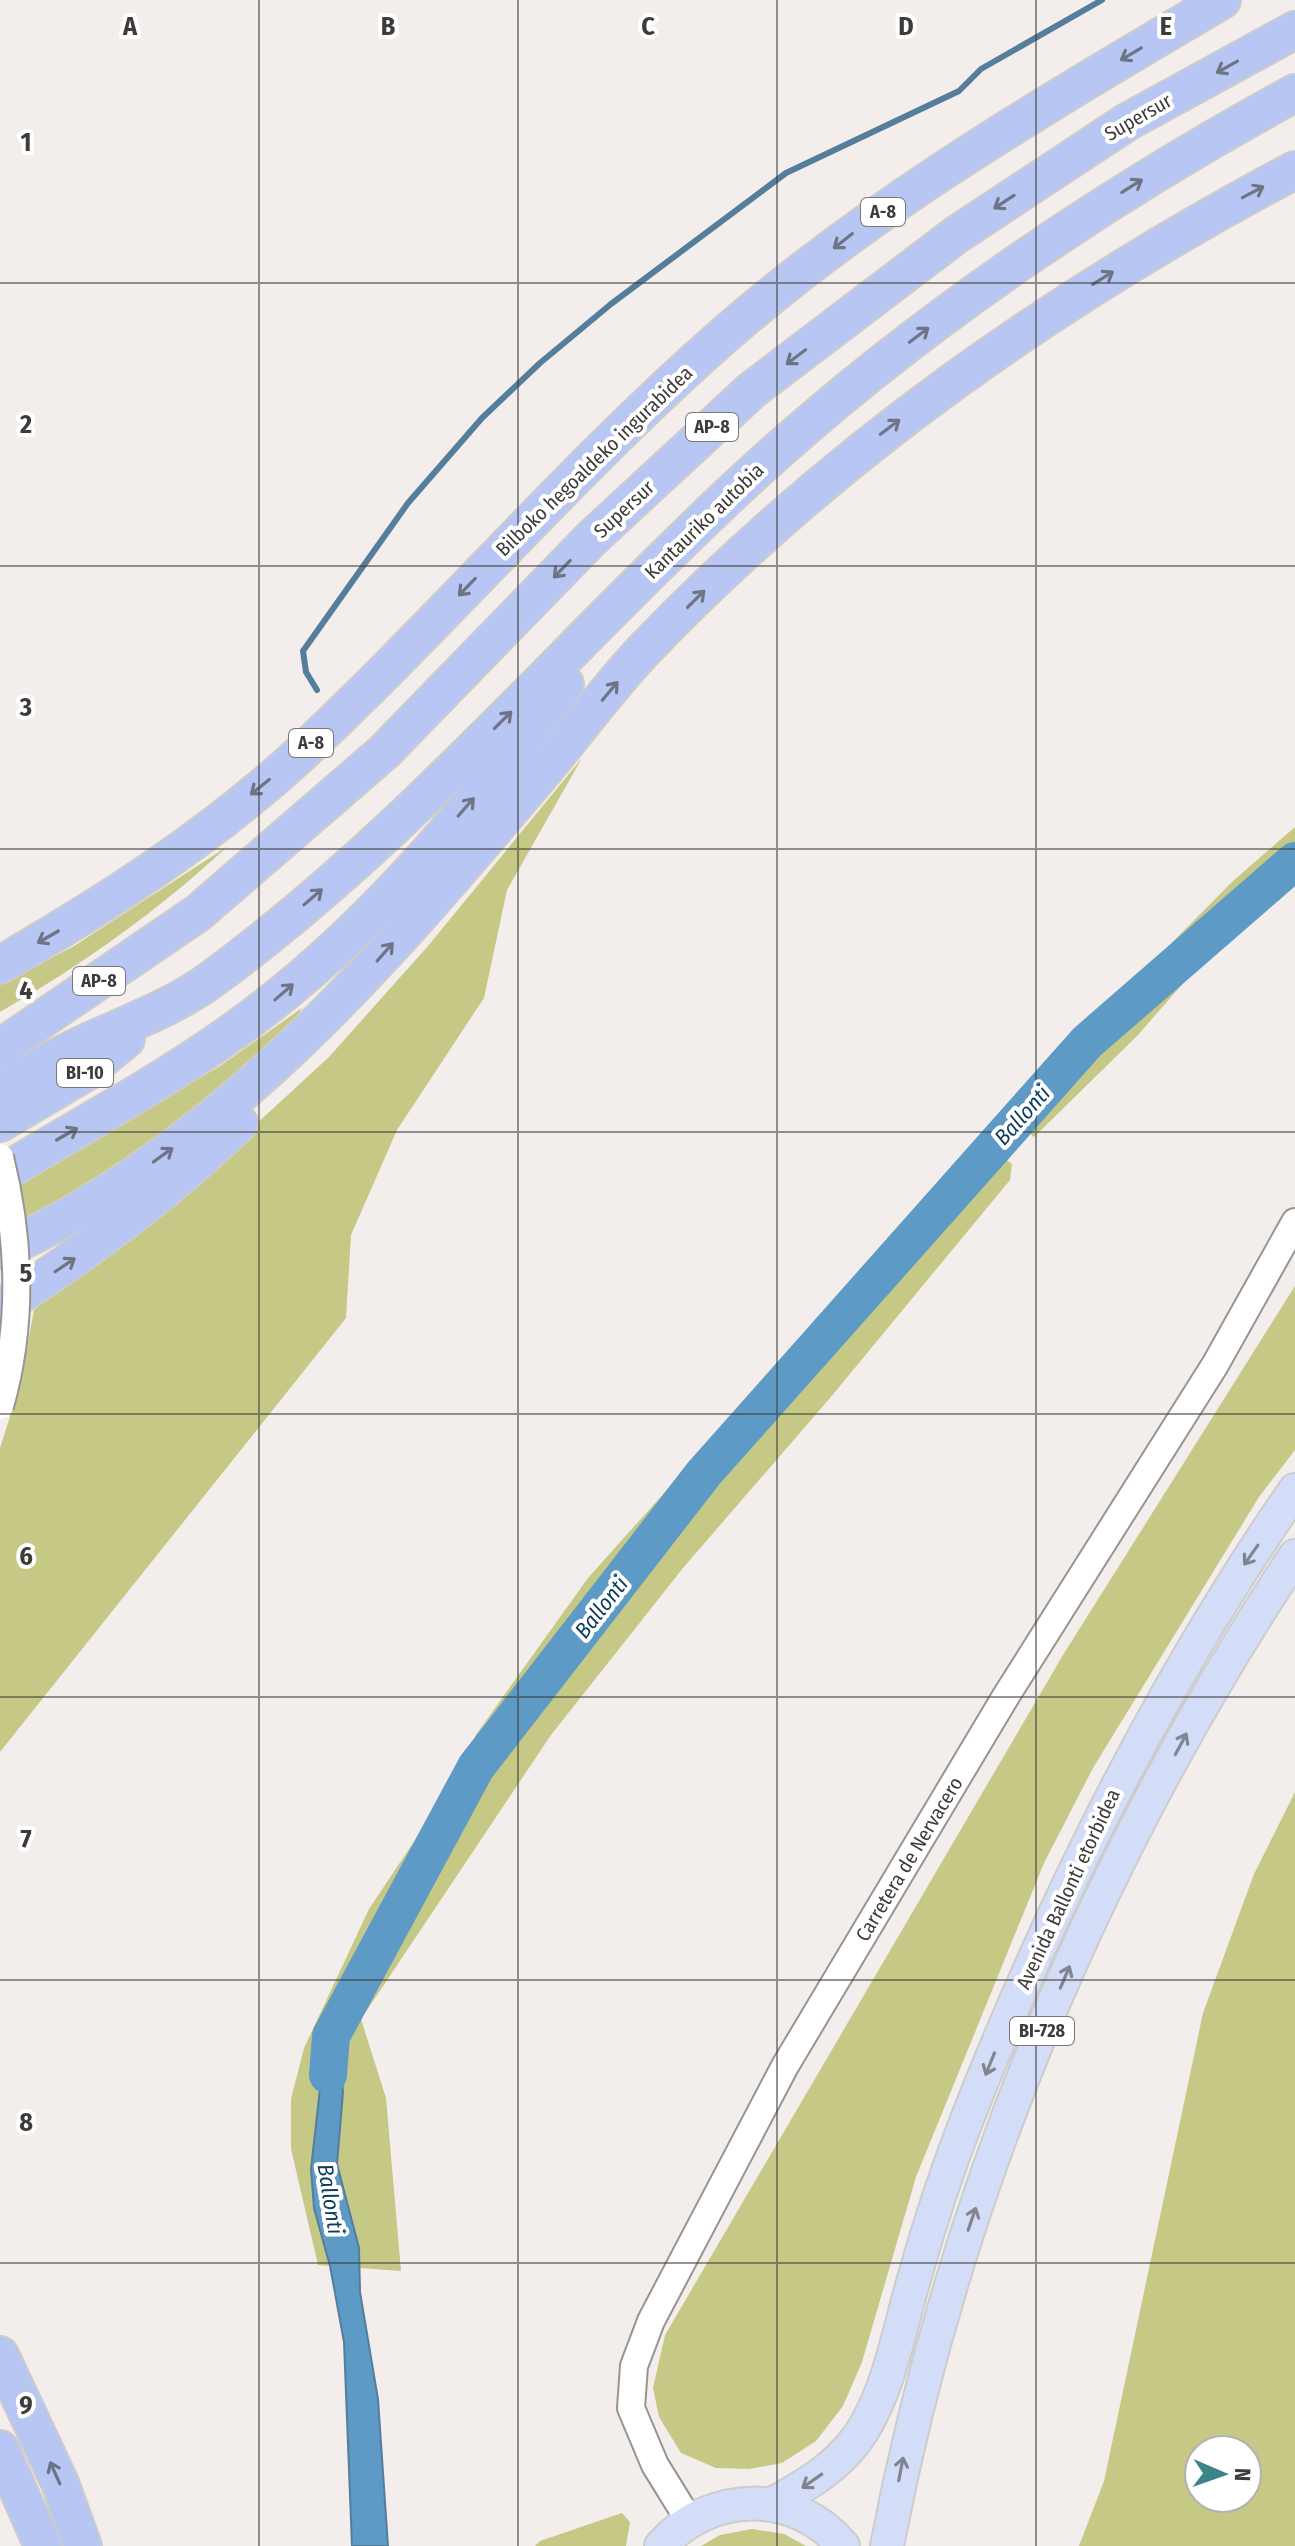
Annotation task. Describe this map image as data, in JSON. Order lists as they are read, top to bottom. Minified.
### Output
{"streets":{"highway":["Supersur","A-8","AP-8","Bilboko hegoaldeko ingurabidea","Kantauriko autobia","BI-10"],"main road":["Avenida Ballonti etorbidea","BI-728"],"street":["Carretera de Nervacero"]},"crossings":[["AP-8","Kantauriko autobia"],["AP-8","BI-10"],["Kantauriko autobia","BI-10"],["Carretera de Nervacero","BI-728"],["Avenida Ballonti etorbidea","BI-728"]],"water":["Ballonti"],"north":"right","grid":{"columns":["A","B","C","D","E"],"rows":["1","2","3","4","5","6","7","8","9"]}}
